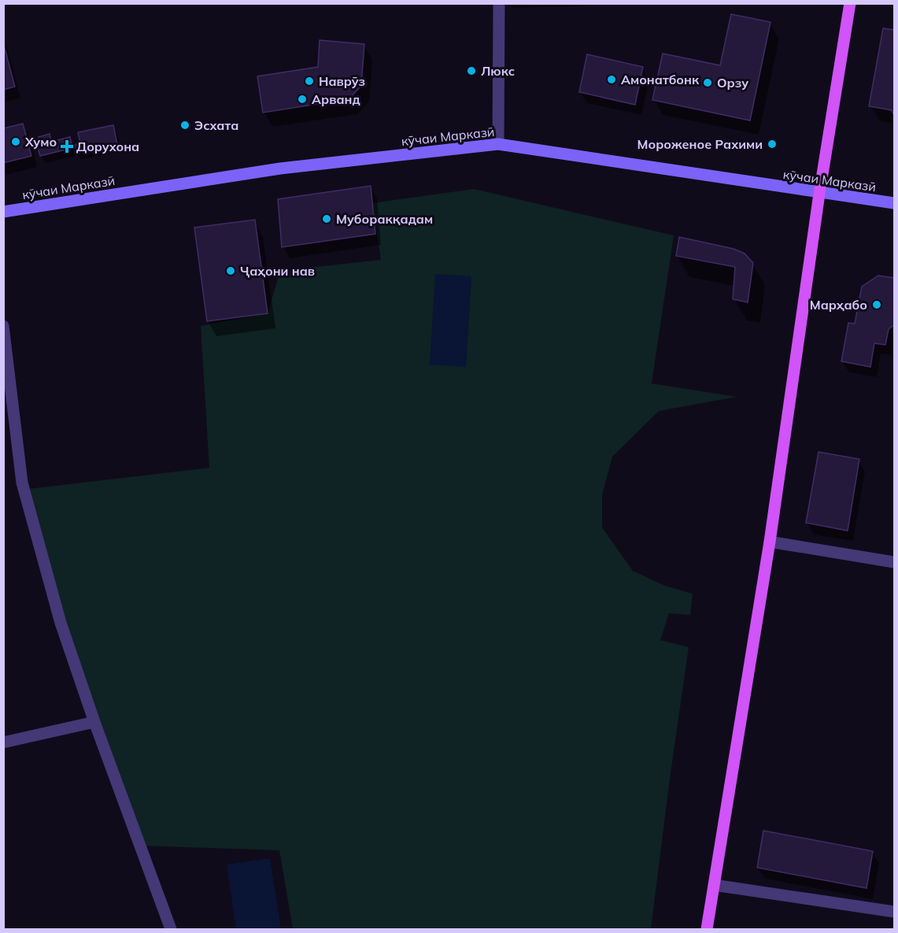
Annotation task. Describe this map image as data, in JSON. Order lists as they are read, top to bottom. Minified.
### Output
{"streets":{"main road":["кӯчаи Марказӣ"]},"places":{"other":["Люкс","Амонатбонк","Наврӯз","Орзу","Арванд","Эсхата","Хумо","Мороженое Рахими","Муборакқадам","Ҷаҳони нав","Марҳабо"],"health":["Дорухона"]}}
